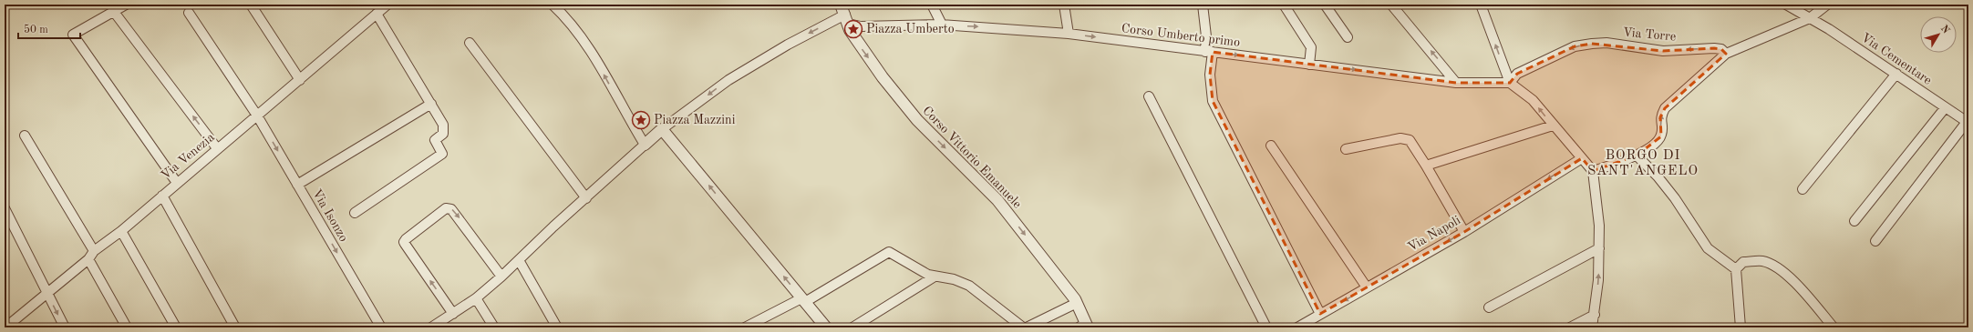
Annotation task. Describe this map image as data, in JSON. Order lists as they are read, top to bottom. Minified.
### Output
{"streets":{"street":["Via Torre","Corso Umberto primo","Via Cementare","Via Venezia","Corso Vittorio Emanuele","Via Isonzo","Via Napoli"]},"crossings":[["Via Torre","Corso Umberto primo"],["Corso Umberto primo","Corso Vittorio Emanuele"],["Via Venezia","Via Isonzo"]],"one_way":["Via Torre","Corso Umberto primo","Via Isonzo"],"districts":["BORGO DI SANT'ANGELO"],"places":{"place":["Piazza Umberto","Piazza Mazzini"]},"scale_bar":"50 m","north":"top right"}
